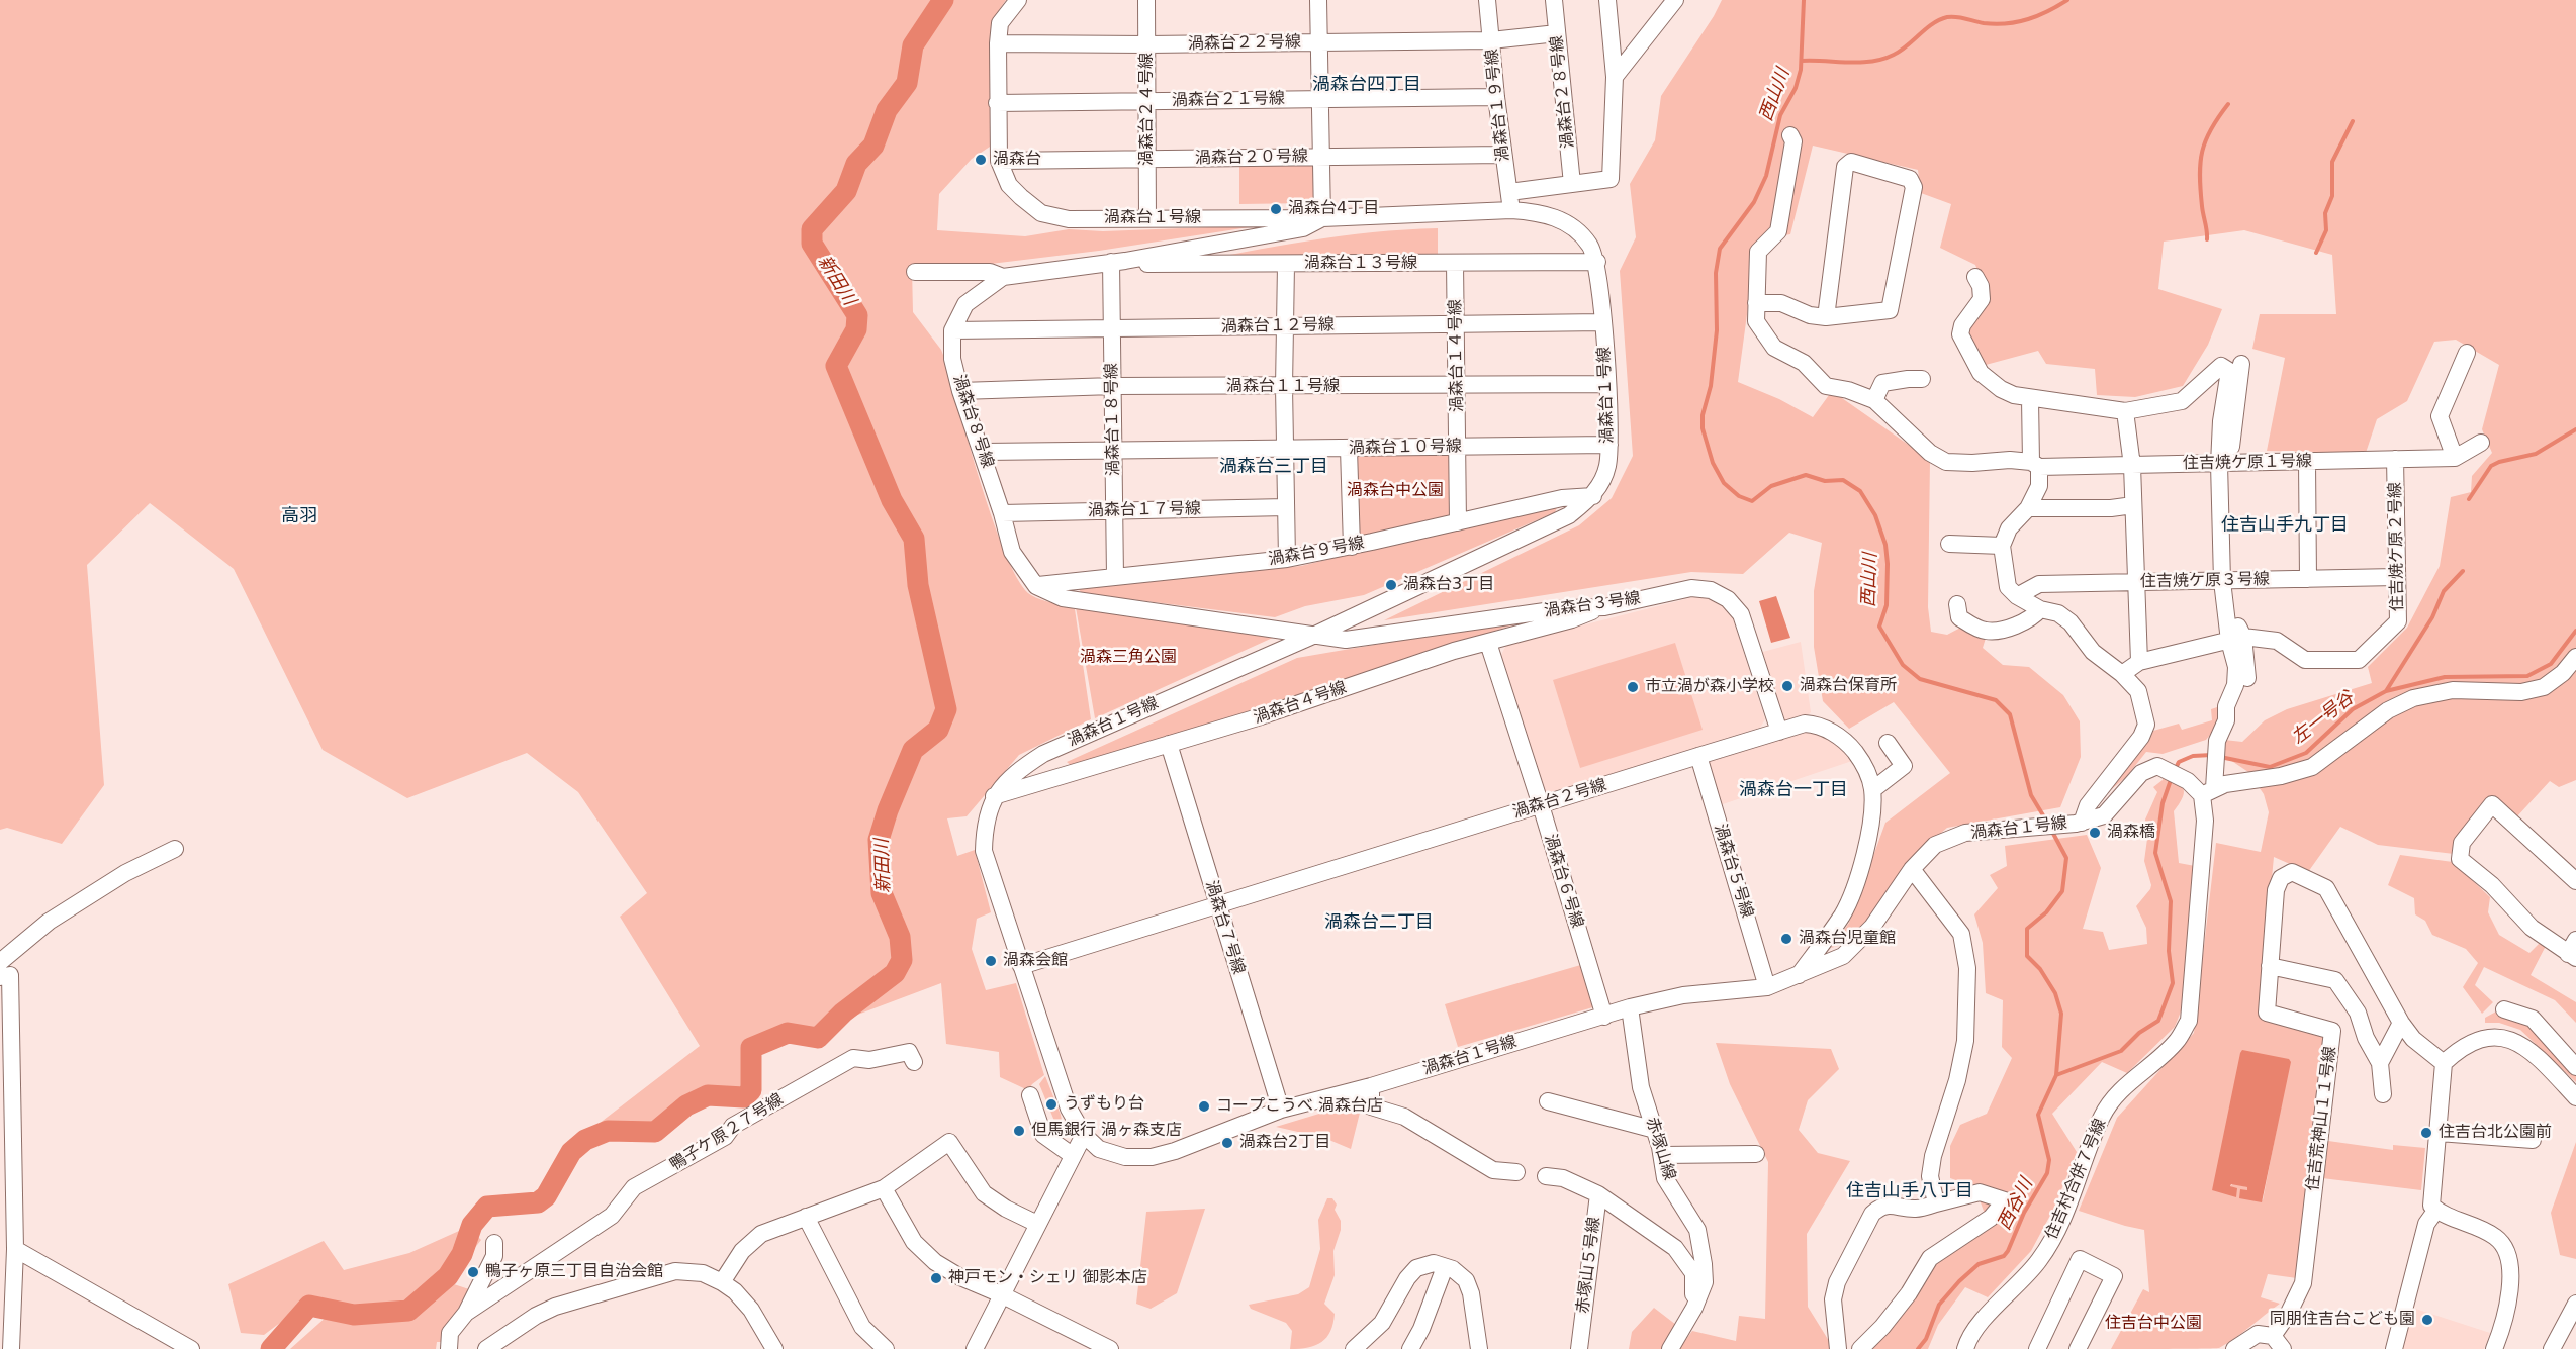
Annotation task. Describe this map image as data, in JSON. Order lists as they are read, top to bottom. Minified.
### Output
{"streets":{"street":["渦森台２２号線","渦森台２８号線","渦森台２１号線","渦森台１９号線","渦森台２４号線","渦森台２０号線","渦森台１号線","渦森台１３号線","渦森台１２号線","渦森台１４号線","渦森台１１号線","渦森台１８号線","渦森台８号線","渦森台１０号線","住吉焼ケ原１号線","渦森台１７号線","住吉焼ケ原２号線","渦森台９号線","住吉焼ケ原３号線","渦森台３号線","渦森台４号線","渦森台２号線","渦森台５号線","渦森台６号線","渦森台７号線","住吉荒神山１１号線","鴨子ケ原２７号線","赤塚山線","住吉村合併７号線","赤塚山５号線"]},"crossings":[["渦森台２２号線","渦森台２８号線"],["渦森台２２号線","渦森台１９号線"],["渦森台２２号線","渦森台２４号線"],["渦森台２２号線","渦森台１号線"],["渦森台２１号線","渦森台１９号線"],["渦森台２１号線","渦森台２４号線"],["渦森台２１号線","渦森台１号線"],["渦森台１９号線","渦森台２０号線"],["渦森台１９号線","渦森台１号線"],["渦森台２４号線","渦森台２０号線"],["渦森台２４号線","渦森台１号線"],["渦森台２０号線","渦森台１号線"],["渦森台１号線","渦森台１３号線"],["渦森台１号線","渦森台１２号線"],["渦森台１号線","渦森台１１号線"],["渦森台１号線","渦森台８号線"],["渦森台１号線","渦森台１０号線"],["渦森台１号線","渦森台９号線"],["渦森台１号線","渦森台３号線"],["渦森台１号線","渦森台４号線"],["渦森台１号線","渦森台２号線"],["渦森台１号線","渦森台５号線"],["渦森台１号線","渦森台６号線"],["渦森台１号線","渦森台７号線"],["渦森台１号線","赤塚山線"],["渦森台１３号線","渦森台１４号線"],["渦森台１３号線","渦森台１８号線"],["渦森台１３号線","渦森台８号線"],["渦森台１２号線","渦森台１４号線"],["渦森台１２号線","渦森台１８号線"],["渦森台１２号線","渦森台８号線"],["渦森台１４号線","渦森台１１号線"],["渦森台１４号線","渦森台１０号線"],["渦森台１４号線","渦森台９号線"],["渦森台１１号線","渦森台１８号線"],["渦森台１１号線","渦森台８号線"],["渦森台１８号線","渦森台８号線"],["渦森台１８号線","渦森台１０号線"],["渦森台１８号線","渦森台１７号線"],["渦森台１８号線","渦森台９号線"],["渦森台８号線","渦森台１０号線"],["渦森台８号線","渦森台１７号線"],["渦森台８号線","渦森台９号線"],["住吉焼ケ原１号線","住吉焼ケ原２号線"],["住吉焼ケ原１号線","住吉村合併７号線"],["住吉焼ケ原２号線","住吉焼ケ原３号線"],["住吉焼ケ原２号線","住吉村合併７号線"],["住吉焼ケ原３号線","住吉村合併７号線"],["渦森台３号線","渦森台４号線"],["渦森台３号線","渦森台２号線"],["渦森台４号線","渦森台６号線"],["渦森台４号線","渦森台７号線"],["渦森台２号線","渦森台５号線"],["渦森台２号線","渦森台６号線"],["渦森台２号線","渦森台７号線"],["赤塚山線","赤塚山５号線"]],"districts":["渦森台四丁目","渦森台三丁目","高羽","住吉山手九丁目","渦森台一丁目","渦森台二丁目","住吉山手八丁目"],"water":["西山川","新田川","左一号谷","西谷川"],"parks":["渦森台中公園","渦森三角公園","住吉台中公園"],"places":["渦森台","渦森台4丁目","渦森台3丁目","渦森台保育所","市立渦が森小学校","渦森橋","渦森台児童館","渦森会館","うずもり台","コープこうべ 渦森台店","但馬銀行 渦ヶ森支店","住吉台北公園前","渦森台2丁目","鴨子ヶ原三丁目自治会館","神戸モン・シェリ 御影本店","同朋住吉台こども園"]}
